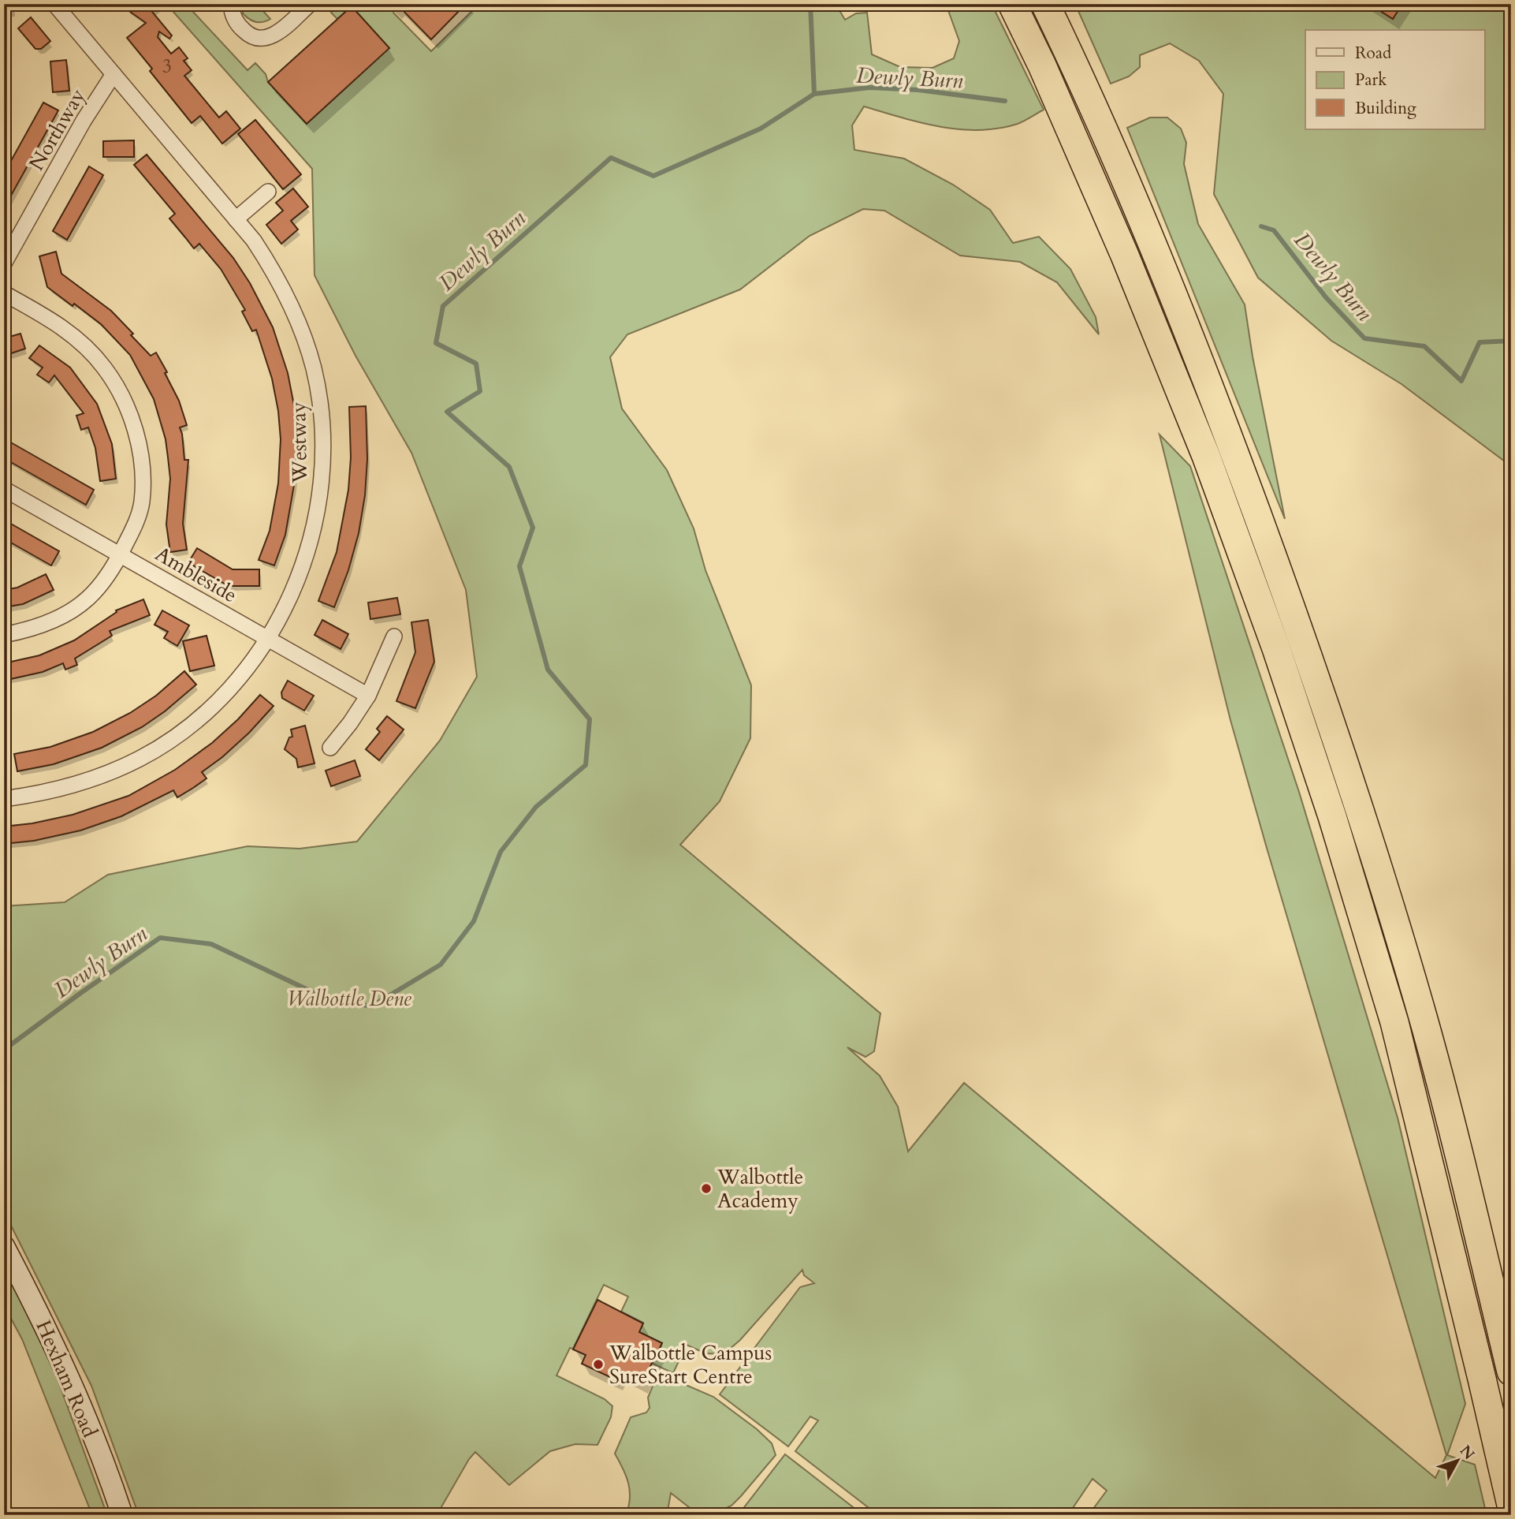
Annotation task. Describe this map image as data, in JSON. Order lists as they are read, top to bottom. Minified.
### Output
{"streets":{"main road":["Hexham Road"],"street":["Northway","Westway","Ambleside"]},"crossings":[["Northway","Westway"],["Westway","Ambleside"]],"water":["Dewly Burn"],"parks":["Walbottle Dene"],"places":["Walbottle Academy","Walbottle Campus SureStart Centre"],"house_numbers":["3"],"legend":["Road","Park","Building"],"north":"top right"}
